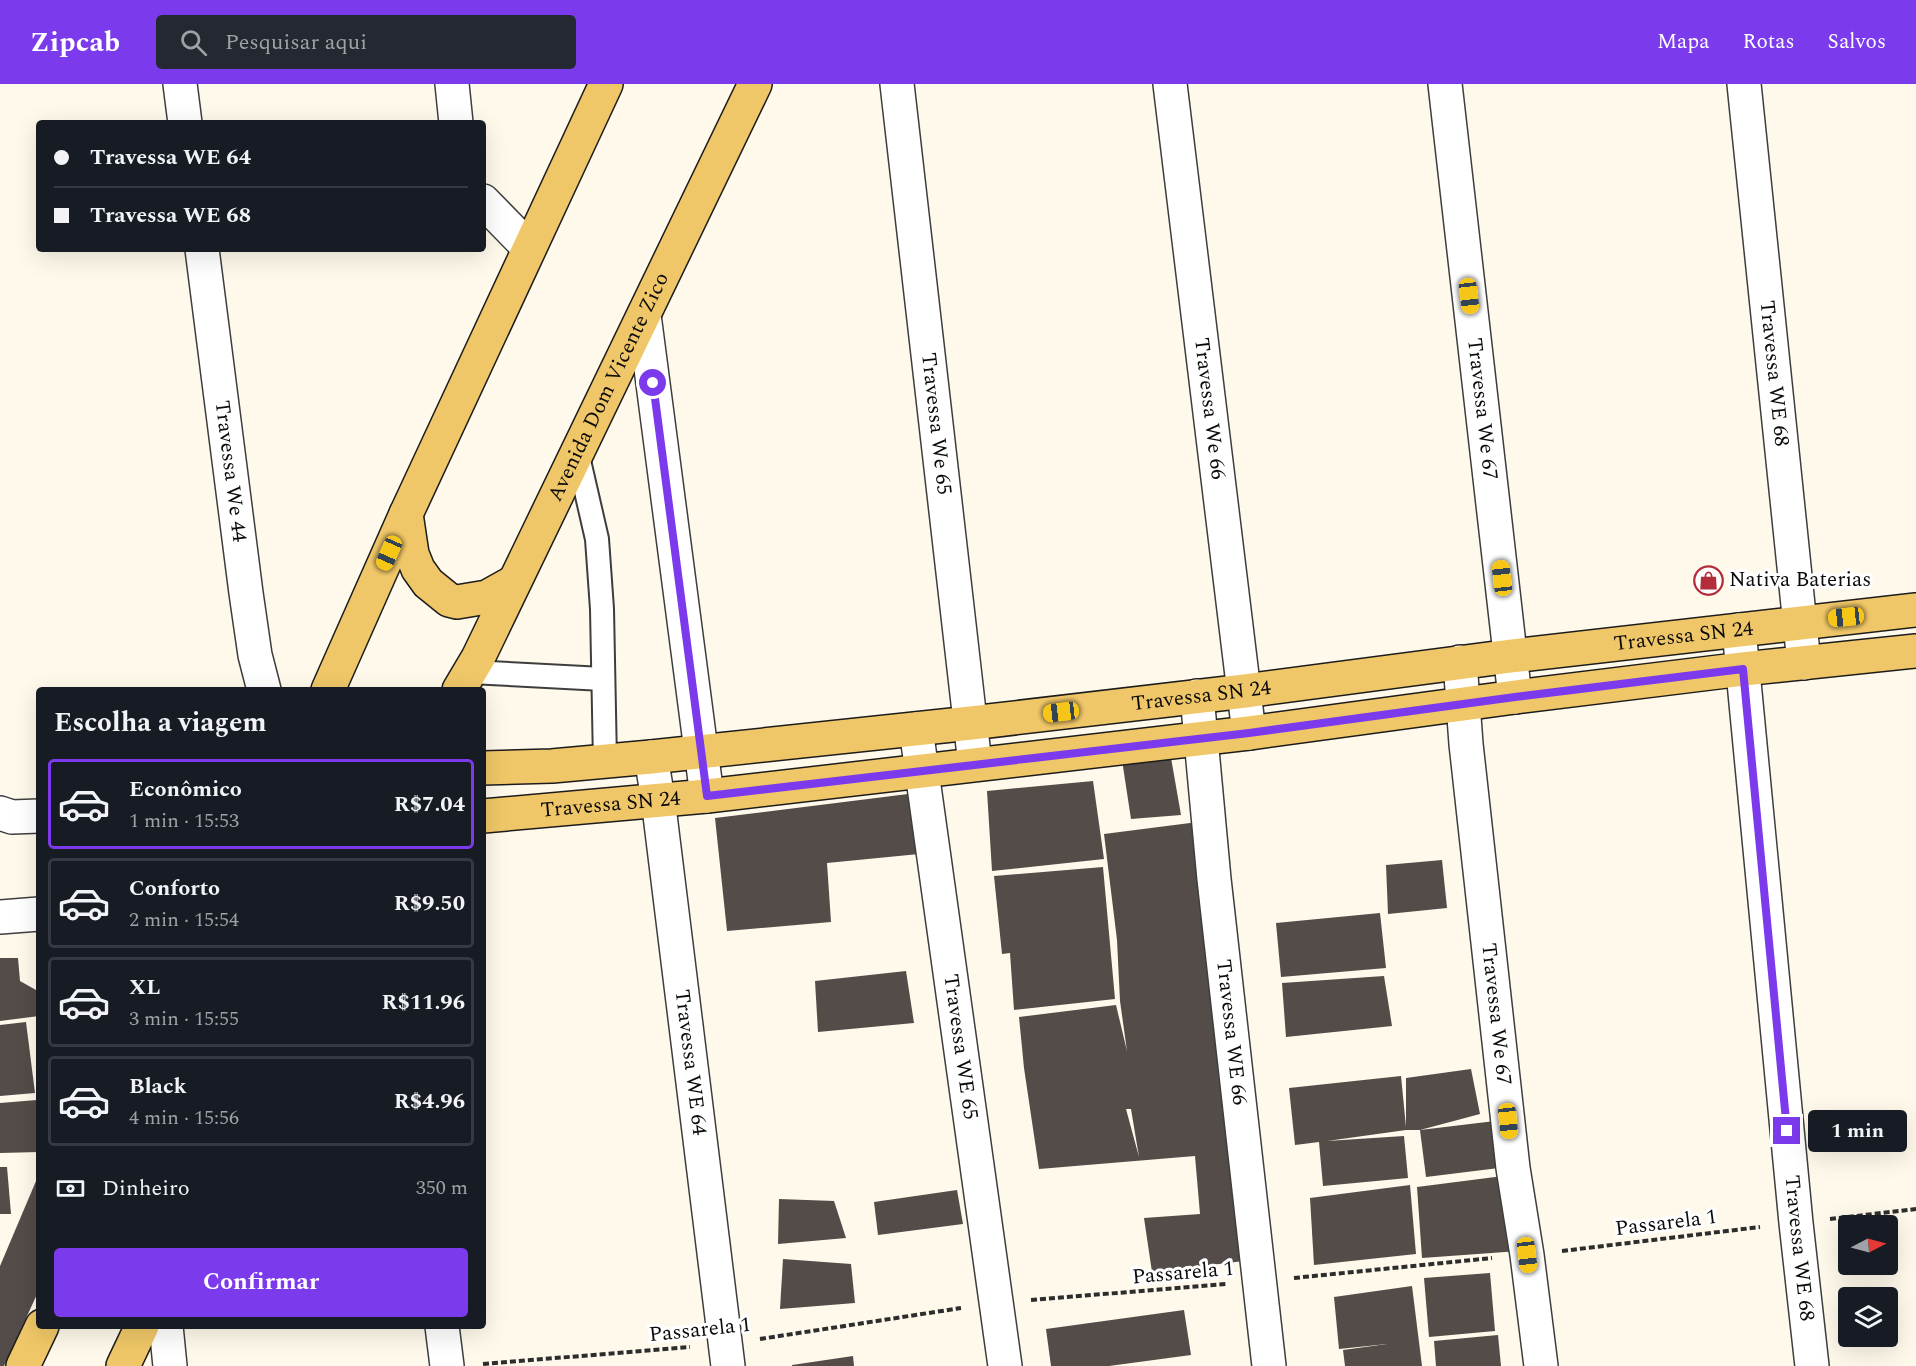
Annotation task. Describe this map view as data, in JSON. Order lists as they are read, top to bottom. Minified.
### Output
{"streets":{"main road":["Avenida Dom Vicente Zico","Travessa SN 24"],"street":["Travessa WE 68","Travessa We 66","Travessa We 67","Travessa We 65","Travessa We 44","Travessa WE 66","Travessa WE 65","Travessa WE 64"],"path":["Passarela 1"]},"crossings":[["Travessa WE 68","Travessa SN 24"],["Travessa WE 68","Passarela 1"],["Travessa We 66","Travessa SN 24"],["Travessa We 67","Travessa SN 24"],["Travessa We 67","Passarela 1"],["Travessa We 65","Travessa SN 24"],["Travessa SN 24","Travessa WE 66"],["Travessa SN 24","Travessa WE 65"],["Travessa SN 24","Travessa WE 64"],["Travessa WE 66","Passarela 1"],["Travessa WE 65","Passarela 1"],["Travessa WE 64","Passarela 1"]],"places":{"shop":["Nativa Baterias"]},"north":"right","page":{"header":"Zipcab","search":"Pesquisar aqui","nav":["Mapa","Rotas","Salvos"],"banner":["Travessa WE 64","Travessa WE 68"],"heading":"Escolha a viagem","list":[{"name":"Econômico","note":"1 min · 15:53","value":"R$7.04"},{"name":"Conforto","note":"2 min · 15:54","value":"R$9.50"},{"name":"XL","note":"3 min · 15:55","value":"R$11.96"},{"name":"Black","note":"4 min · 15:56","value":"R$4.96"}],"bubble":"1 min","pay":["Dinheiro","350 m"],"buttons":"Confirmar"}}
